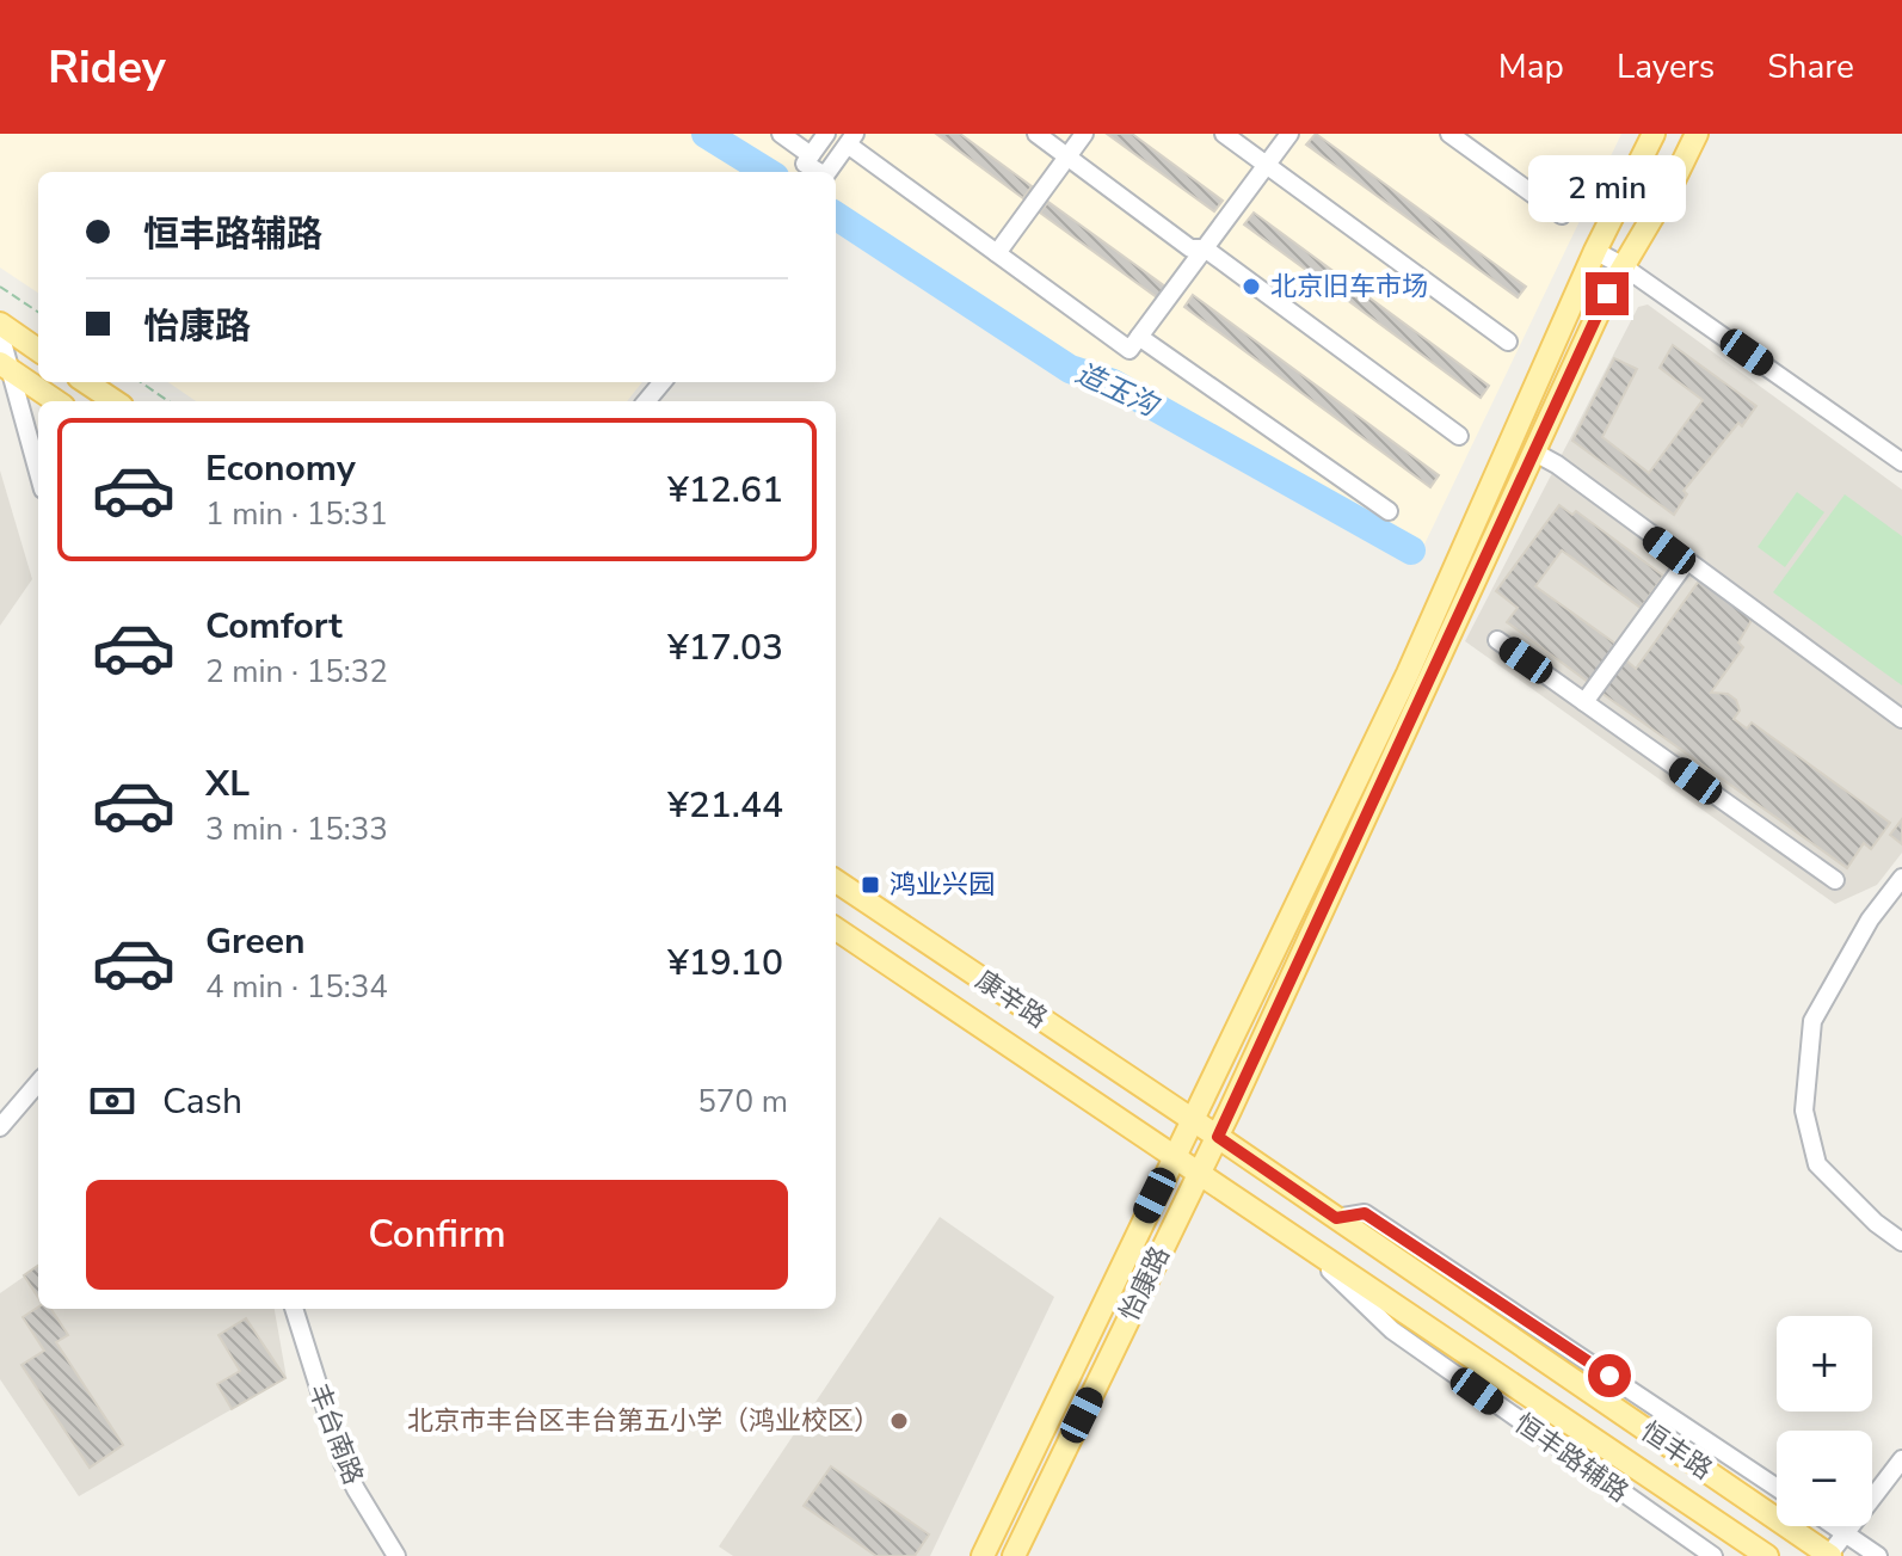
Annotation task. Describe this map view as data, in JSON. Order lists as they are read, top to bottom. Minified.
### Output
{"streets":{"main road":["康辛路","怡康路","恒丰路"],"street":["丰台南路","恒丰路辅路"]},"crossings":[["康辛路","怡康路"],["康辛路","恒丰路"],["怡康路","恒丰路"],["恒丰路","恒丰路辅路"]],"water":["造玉沟"],"places":{"other":["北京旧车市场","北京市丰台区丰台第五小学（鸿业校区）"],"transit":["鸿业兴园"]},"page":{"header":"Ridey","nav":["Map","Layers","Share"],"bubble":"2 min","banner":["恒丰路辅路","怡康路"],"list":[{"name":"Economy","note":"1 min · 15:31","value":"¥12.61"},{"name":"Comfort","note":"2 min · 15:32","value":"¥17.03"},{"name":"XL","note":"3 min · 15:33","value":"¥21.44"},{"name":"Green","note":"4 min · 15:34","value":"¥19.10"}],"pay":["Cash","570 m"],"buttons":"Confirm","map_buttons":["+","−"]}}
